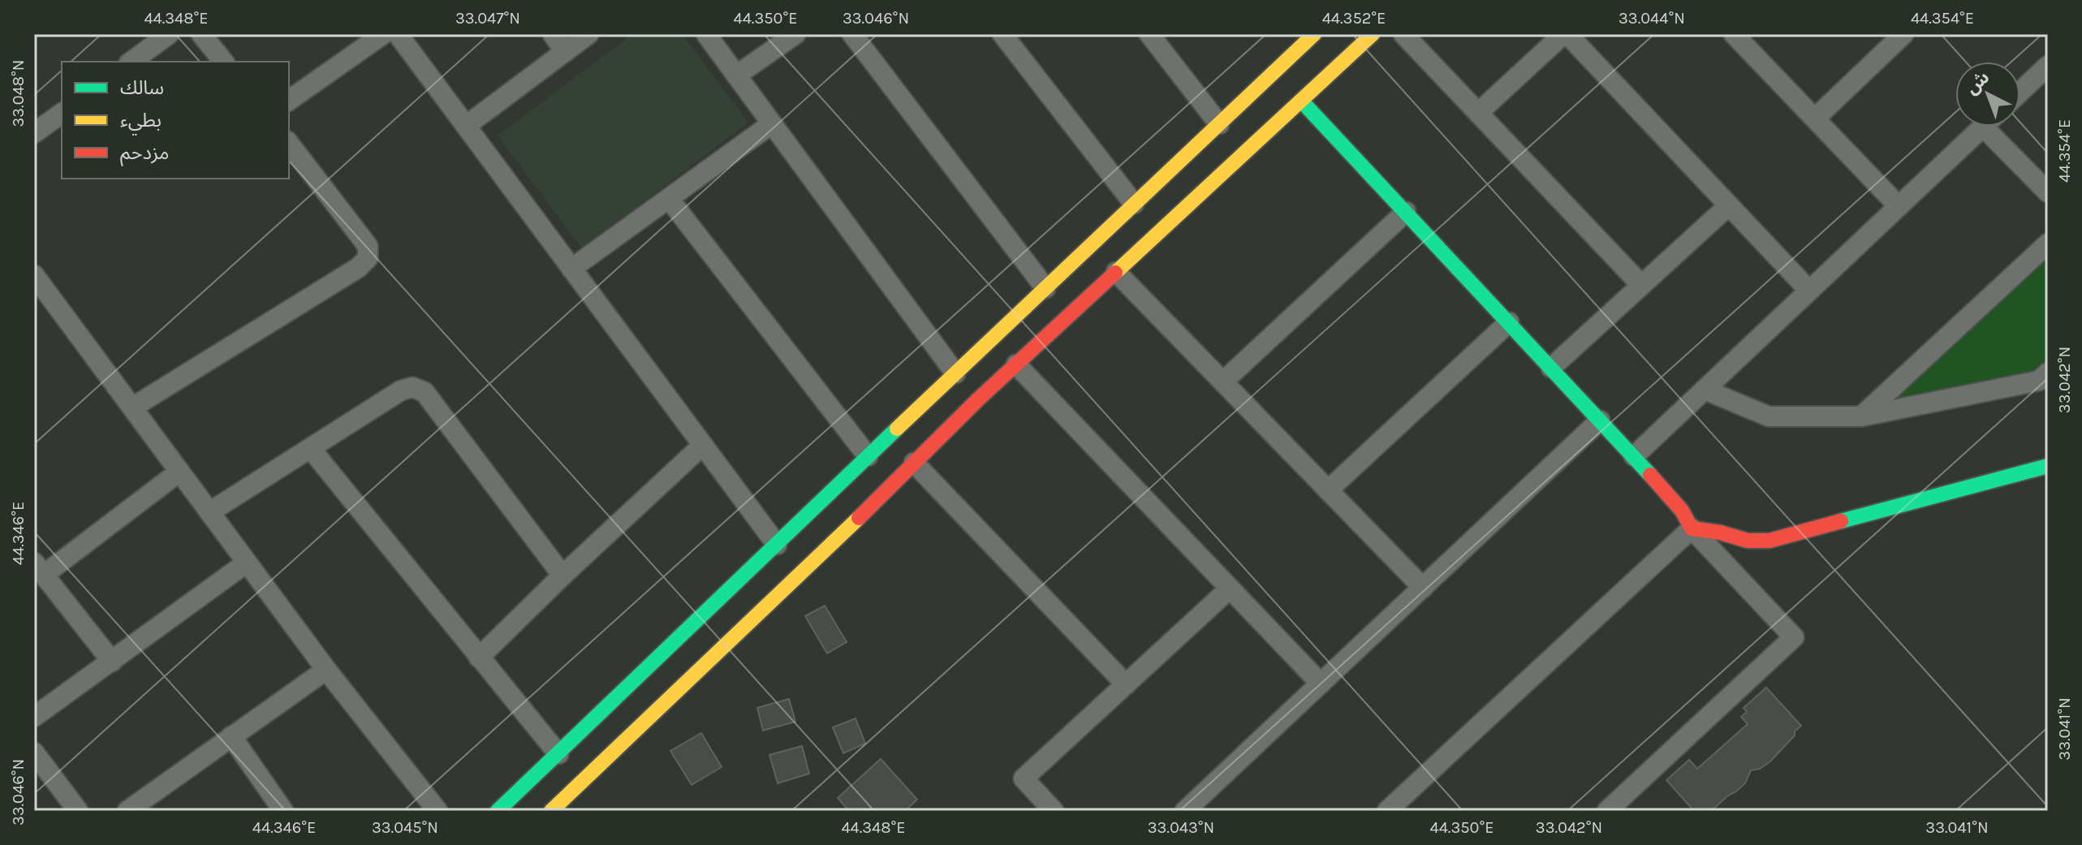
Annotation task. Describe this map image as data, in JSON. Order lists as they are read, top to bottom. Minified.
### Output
{"legend":["سالك","بطيء","مزدحم"],"north":"top left","coordinates":["44.348°E","33.047°N","44.350°E","33.046°N","44.352°E","33.044°N","44.354°E","33.048°N","33.042°N","44.346°E","33.041°N","33.045°N","33.043°N"]}
